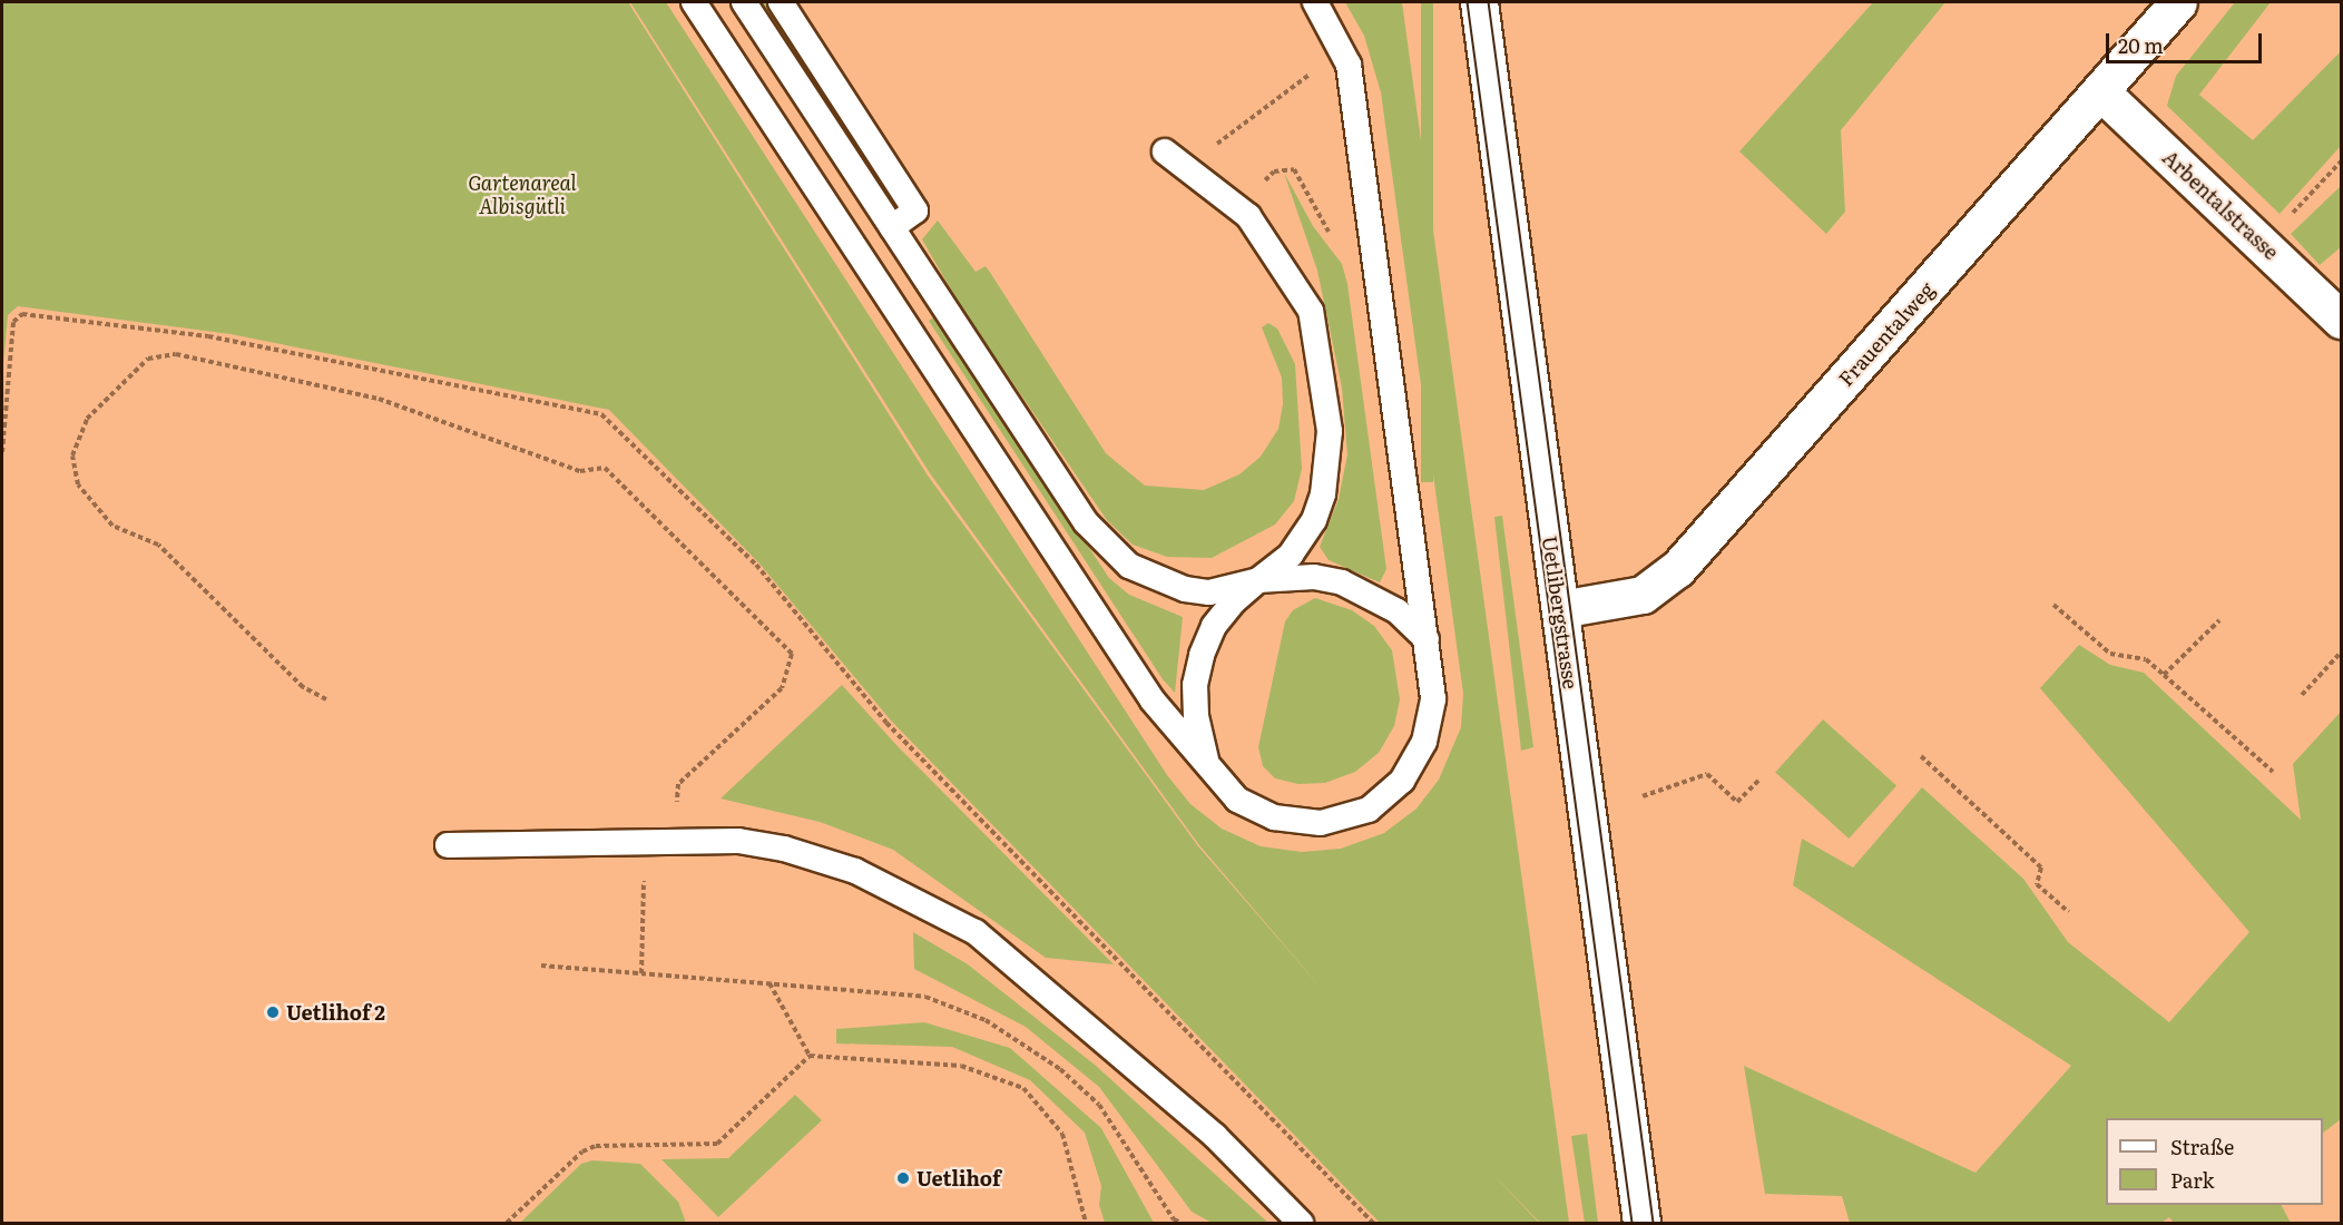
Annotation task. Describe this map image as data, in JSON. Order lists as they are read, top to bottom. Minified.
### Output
{"streets":{"main road":["Arbentalstrasse","Frauentalweg","Uetlibergstrasse"]},"crossings":[["Arbentalstrasse","Frauentalweg"],["Frauentalweg","Uetlibergstrasse"]],"parks":["Gartenareal Albisgütli"],"places":["Uetlihof 2","Uetlihof"],"legend":["Straße","Park"],"scale_bar":"20 m"}
